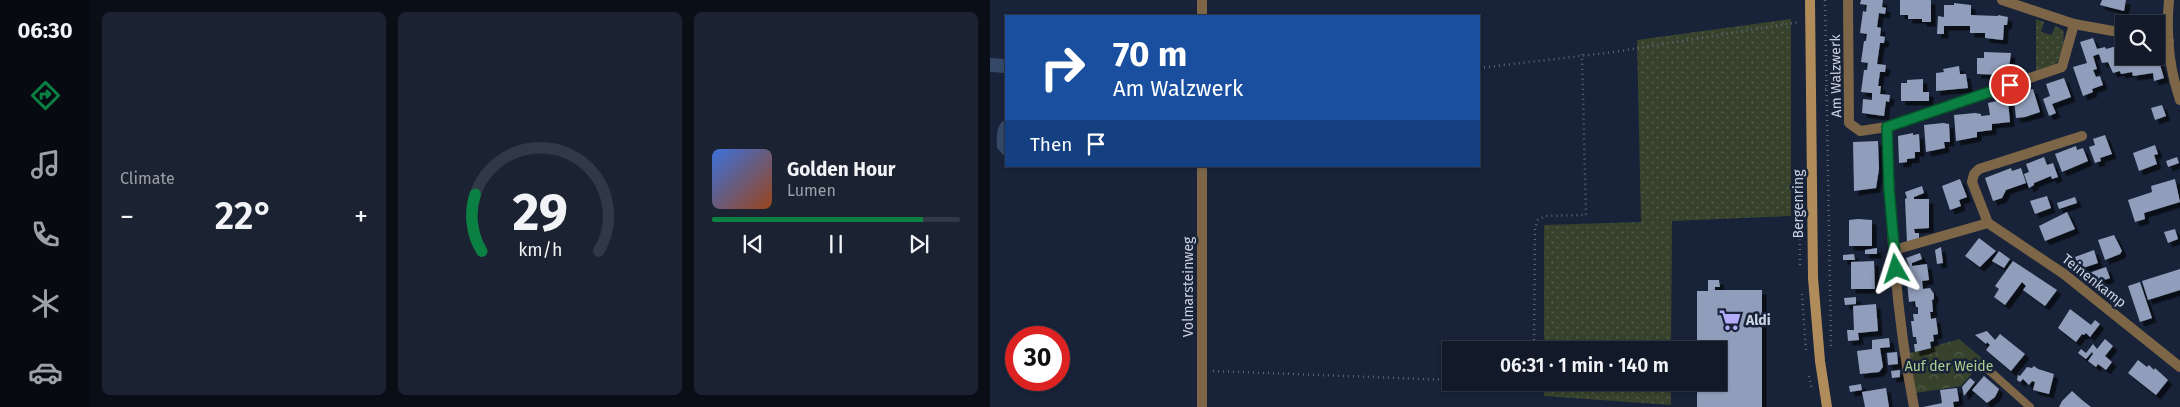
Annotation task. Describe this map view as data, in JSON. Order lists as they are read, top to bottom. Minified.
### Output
{"streets":{"main road":["Bergenring"],"street":["Am Walzwerk","Teinenkamp","Volmarsteinweg"]},"parks":["Auf der Weide"],"places":{"supermarket":["Aldi"]},"page":{"tabs":"06:30","tile":"Climate","turn":["70 m","Am Walzwerk"],"then":"Then","song":["Golden Hour","Lumen"],"heat":["−","22°","+"],"limit":"30","trip":"06:31 · 1 min · 140 m","gauge":["29","km/h"]}}
